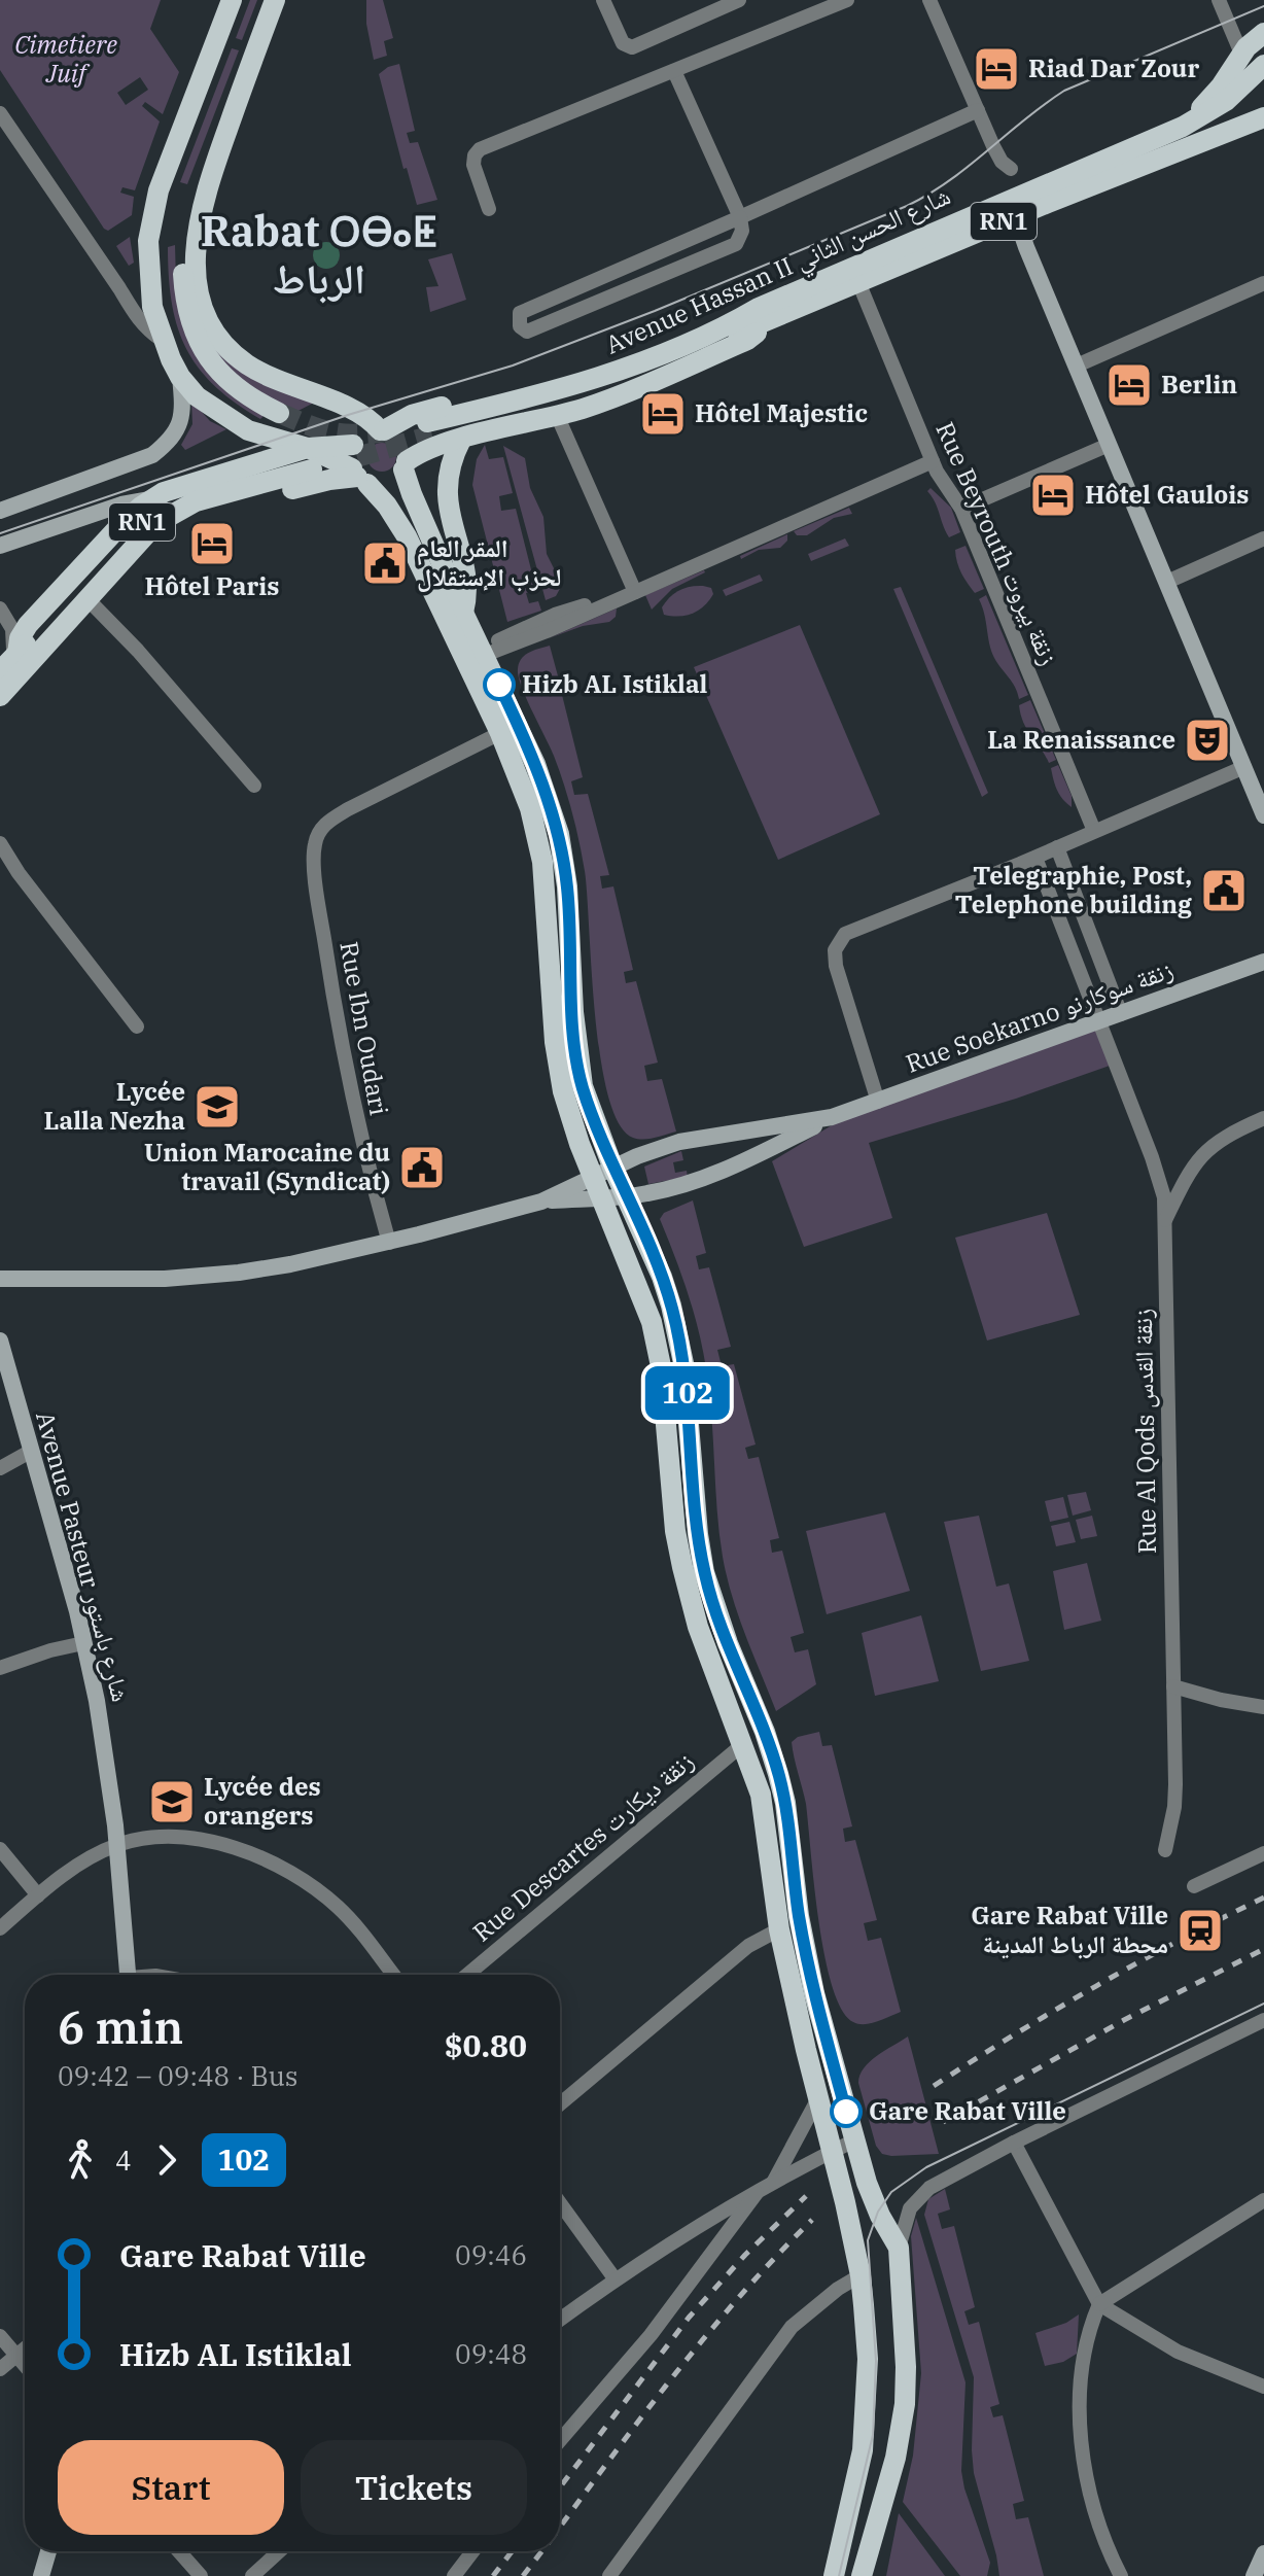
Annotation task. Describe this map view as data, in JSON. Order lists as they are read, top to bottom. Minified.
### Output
{"streets":{"main road":["RN1","Avenue Hassan II شارع الحسن الثاني"],"street":["Rue Beyrouth زنقة بيروت","Rue Soekarno زنقة سوكارنو","Rue Ibn Oudari","Rue Al Qods زنقة القدس","Avenue Pasteur شارع باستور","Rue Descartes زنقة ديكارت"]},"crossings":[["RN1","Avenue Hassan II شارع الحسن الثاني"],["Avenue Hassan II شارع الحسن الثاني","Rue Beyrouth زنقة بيروت"],["Rue Soekarno زنقة سوكارنو","Rue Al Qods زنقة القدس"]],"districts":["Rabat ⵔⴱⴰⵟ الرباط"],"parks":["Cimetiere Juif"],"places":{"hotel":["Riad Dar Zour","Berlin","Hôtel Majestic","Hôtel Gaulois","Hôtel Paris"],"public building":["المقر العام لحزب الإستقلال","Telegraphie, Post, Telephone building","Union Marocaine du travail (Syndicat)"],"other":["Hizb AL Istiklal","Gare Rabat Ville"],"theatre":["La Renaissance"],"school or university":["Lycée Lalla Nezha","Lycée des orangers"],"station":["Gare Rabat Ville محطة الرباط المدينة"]},"lines":["bus line 102"],"page":{"on_map":"102","heading":["6 min","09:42 – 09:48 · Bus","$0.80"],"legs":["4","102"],"list":[{"name":"Gare Rabat Ville","value":"09:46"},{"name":"Hizb AL Istiklal","value":"09:48"}],"buttons":["Start","Tickets"]}}
